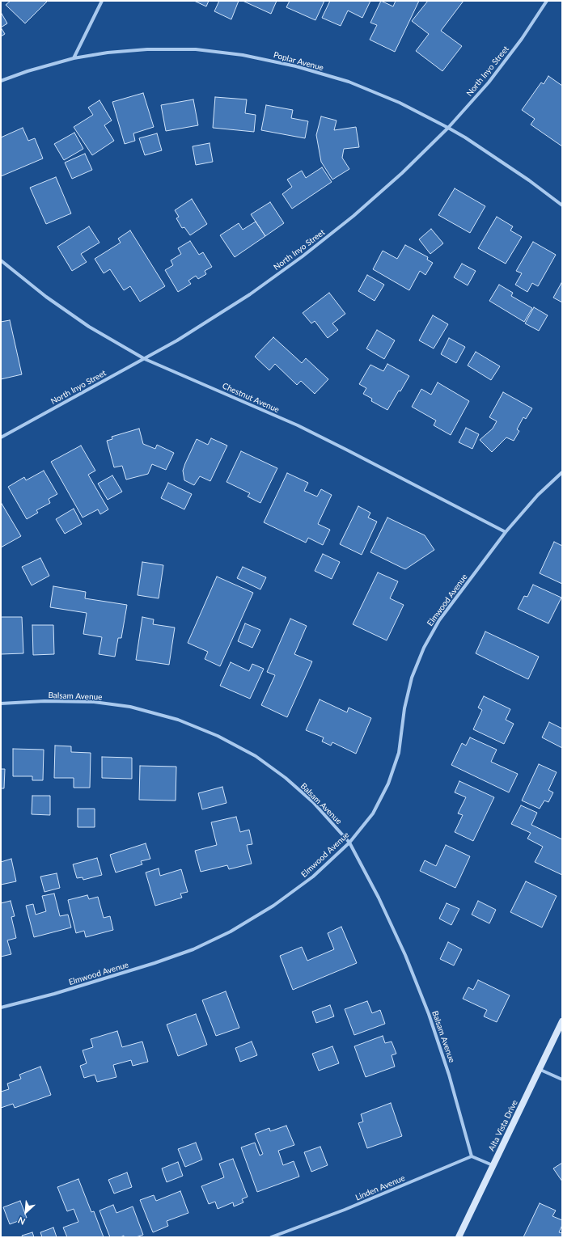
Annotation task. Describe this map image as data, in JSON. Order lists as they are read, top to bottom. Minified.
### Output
{"streets":{"street":["Poplar Avenue","North Inyo Street","Chestnut Avenue","Elmwood Avenue","Balsam Avenue","Alta Vista Drive","Linden Avenue"]},"crossings":[["Poplar Avenue","North Inyo Street"],["North Inyo Street","Chestnut Avenue"],["Chestnut Avenue","Elmwood Avenue"],["Elmwood Avenue","Balsam Avenue"],["Balsam Avenue","Linden Avenue"]],"north":"bottom left"}
